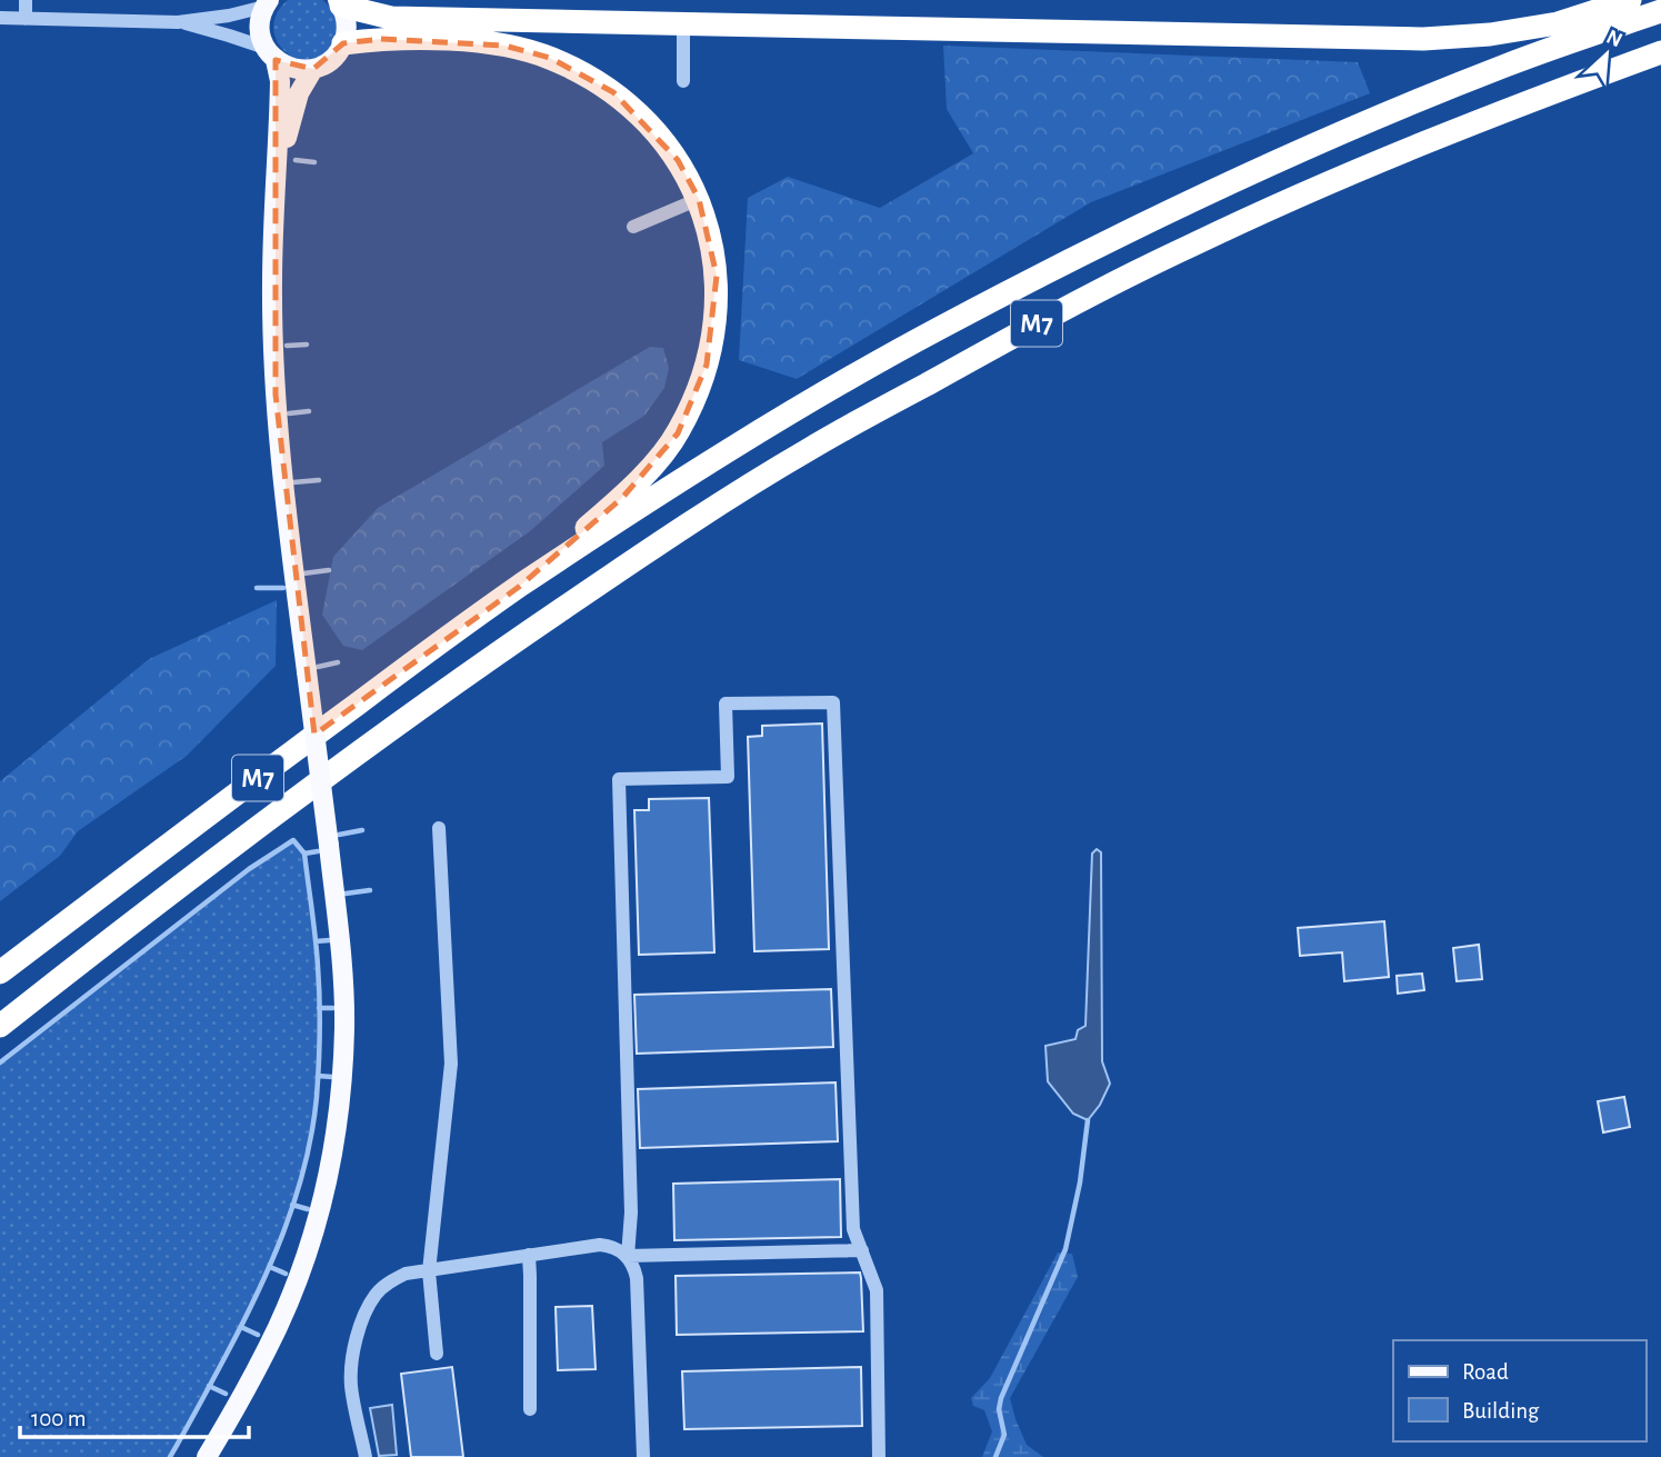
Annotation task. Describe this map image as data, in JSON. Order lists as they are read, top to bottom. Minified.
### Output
{"streets":{"highway":["M7"]},"legend":["Road","Building"],"scale_bar":"100 m","north":"top right"}
